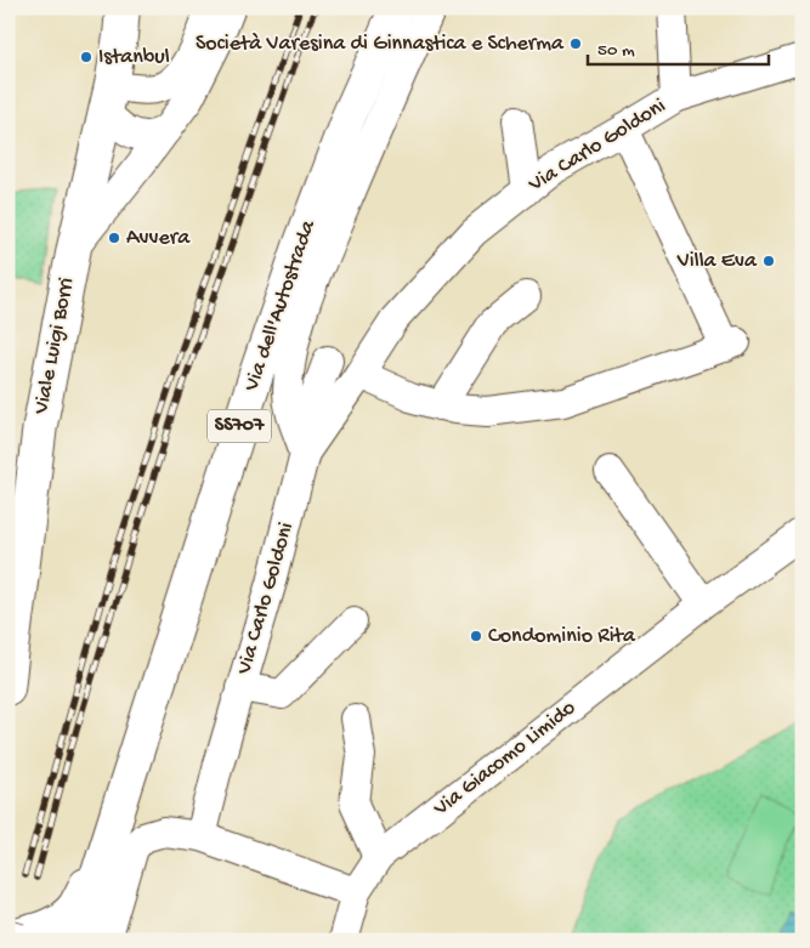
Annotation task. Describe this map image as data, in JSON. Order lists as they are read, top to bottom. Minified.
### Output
{"streets":{"main road":["Via dell'Autostrada","Viale Luigi Borri","SS707"],"street":["Via Carlo Goldoni","Via Giacomo Limido"]},"crossings":[["Via dell'Autostrada","SS707"]],"places":["Società Varesina di Ginnastica e Scherma","Istanbul","Avvera","Villa Eva","Condominio Rita"],"scale_bar":"50 m"}
